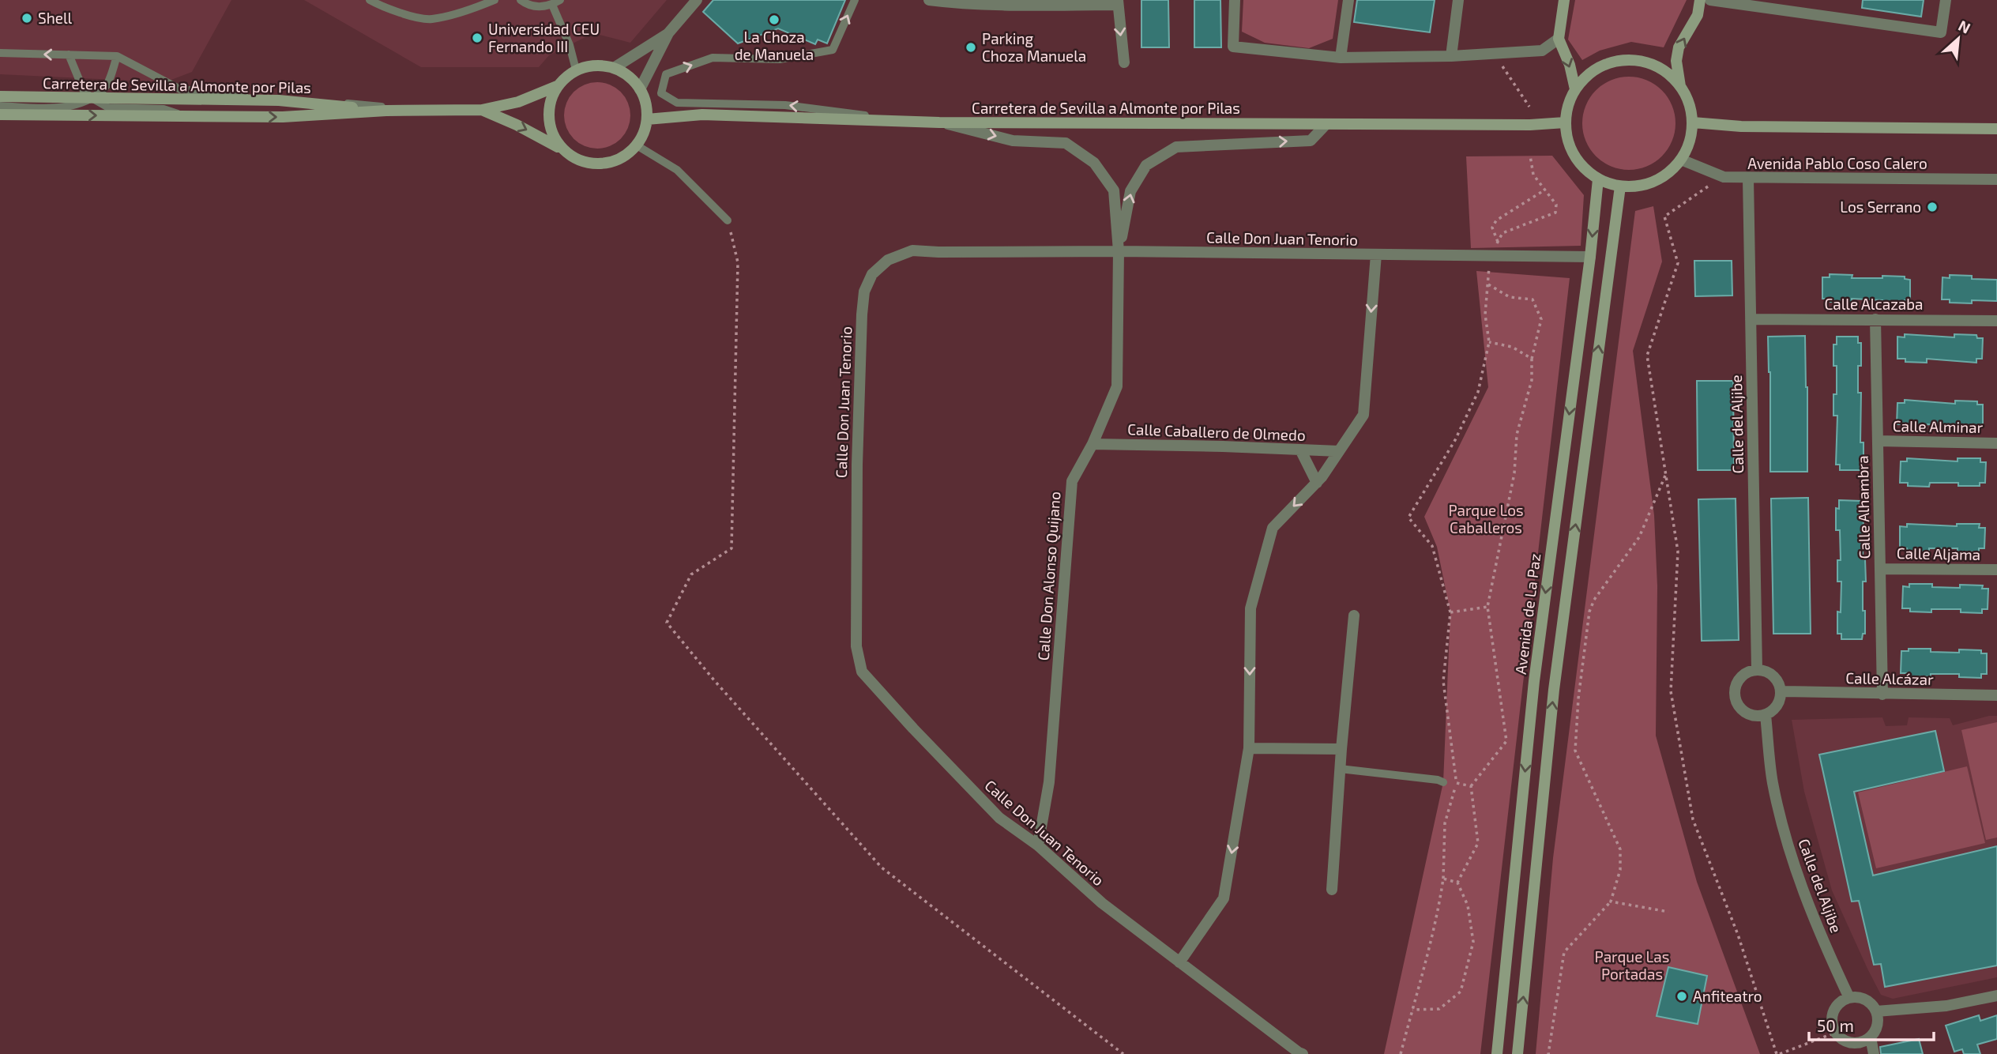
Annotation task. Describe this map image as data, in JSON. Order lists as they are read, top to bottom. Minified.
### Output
{"streets":{"main road":["Carretera de Sevilla a Almonte por Pilas","Avenida de La Paz"],"street":["Avenida Pablo Coso Calero","Calle Don Juan Tenorio","Calle Alcazaba","Calle del Aljibe","Calle Alminar","Calle Caballero de Olmedo","Calle Alhambra","Calle Aljama","Calle Don Alonso Quijano","Calle Alcázar"]},"crossings":[["Carretera de Sevilla a Almonte por Pilas","Avenida Pablo Coso Calero"],["Carretera de Sevilla a Almonte por Pilas","Avenida de La Paz"],["Avenida Pablo Coso Calero","Calle del Aljibe"],["Avenida Pablo Coso Calero","Avenida de La Paz"],["Calle Don Juan Tenorio","Calle Don Alonso Quijano"],["Calle Don Juan Tenorio","Avenida de La Paz"],["Calle Alcazaba","Calle del Aljibe"],["Calle Alcazaba","Calle Alhambra"],["Calle del Aljibe","Calle Alcázar"],["Calle Alminar","Calle Alhambra"],["Calle Caballero de Olmedo","Calle Don Alonso Quijano"],["Calle Alhambra","Calle Aljama"],["Calle Alhambra","Calle Alcázar"]],"parks":["Parque Los Caballeros","Parque Las Portadas"],"places":["Shell","La Choza de Manuela","Universidad CEU Fernando III","Parking Choza Manuela","Los Serrano","Anfiteatro"],"scale_bar":"50 m","north":"top right"}
